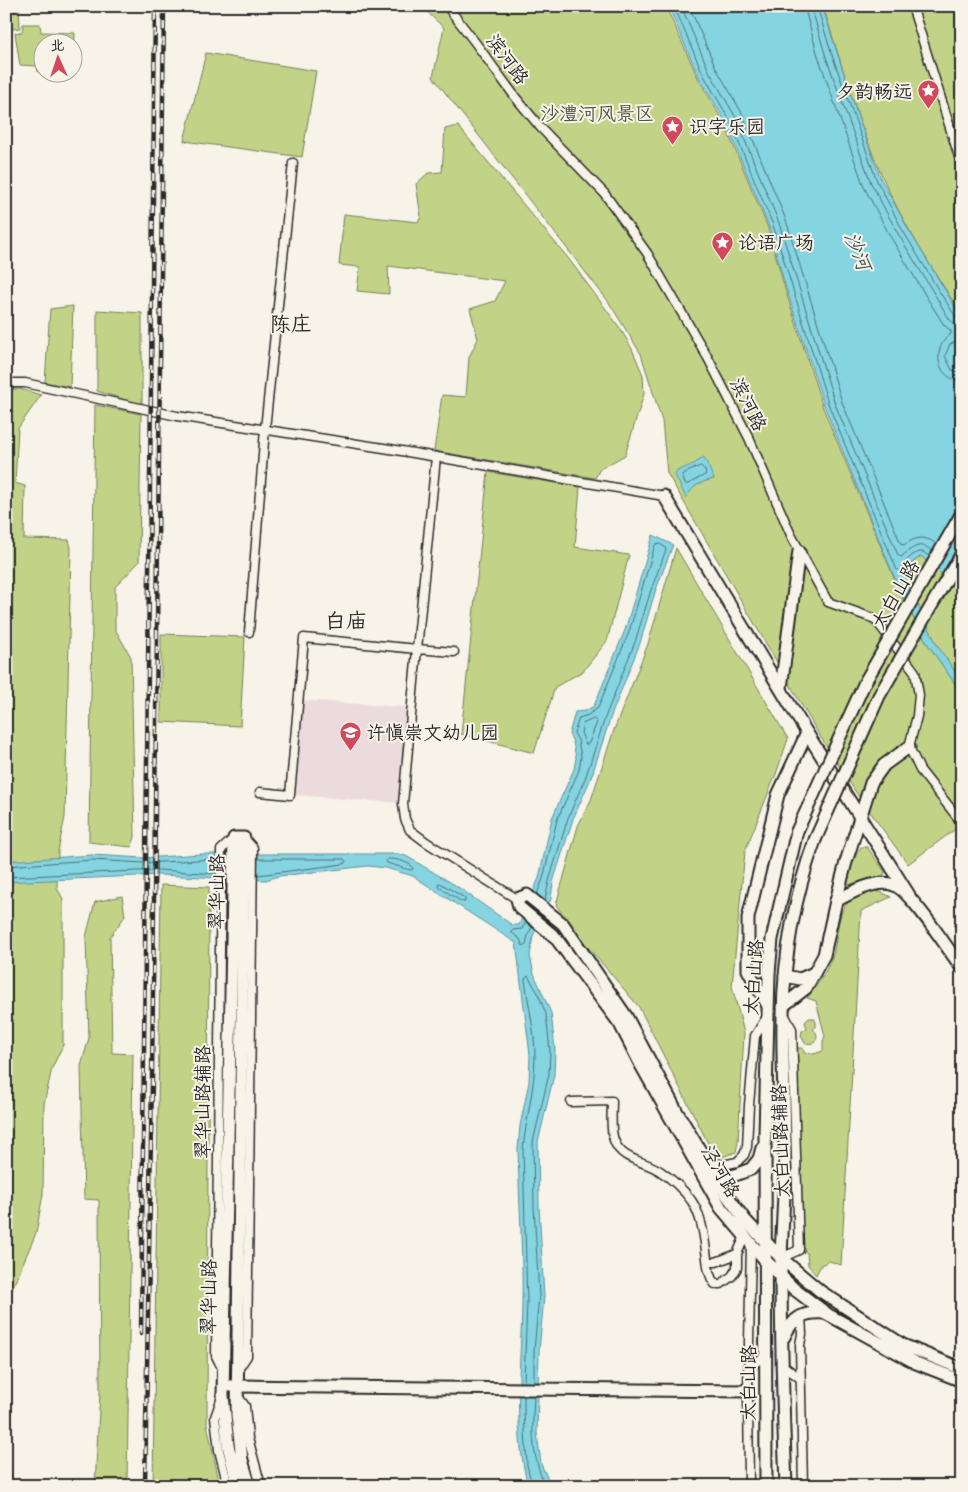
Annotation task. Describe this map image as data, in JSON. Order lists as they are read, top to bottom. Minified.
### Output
{"streets":{"street":["滨河路","太白山路","翠华山路","翠华山路辅路","太白山路辅路","泾河路"]},"crossings":[["太白山路","太白山路辅路"],["太白山路","泾河路"],["翠华山路","翠华山路辅路"],["太白山路辅路","泾河路"]],"districts":["陈庄","白庙"],"water":["沙河"],"parks":["沙澧河风景区"],"places":{"place":["夕韵畅远","识字乐园","论语广场"],"school or university":["许慎崇文幼儿园"]},"north":"top"}
